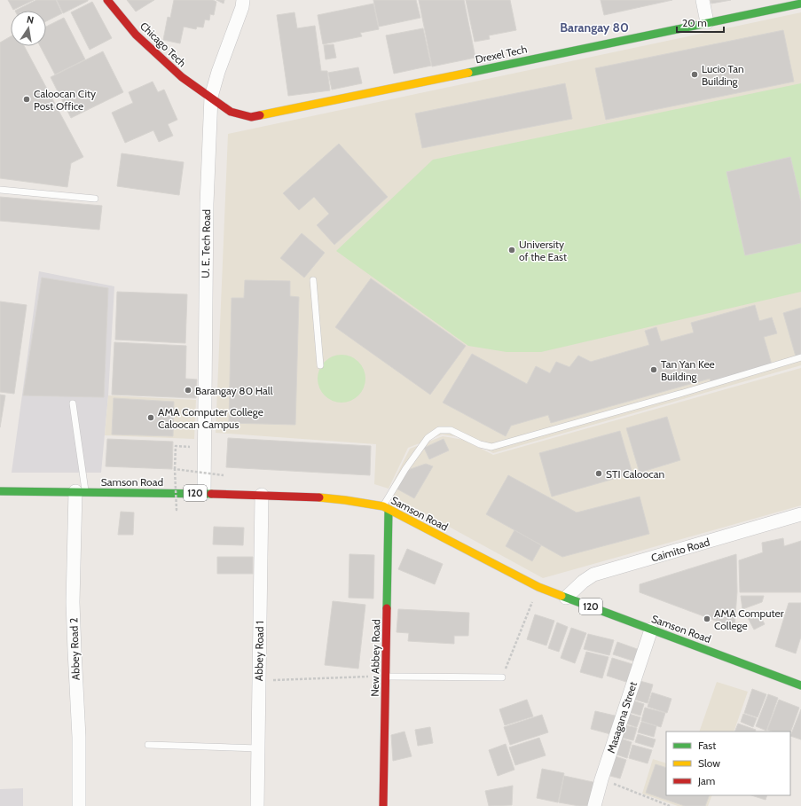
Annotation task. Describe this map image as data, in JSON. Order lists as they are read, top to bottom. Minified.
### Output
{"streets":{"main road":["Chicago Tech","Drexel Tech","Samson Road","120","New Abbey Road"],"street":["U. E. Tech Road","Caimito Road","Abbey Road 2","Abbey Road 1","Masagana Street"]},"crossings":[["Chicago Tech","Drexel Tech"],["Chicago Tech","U. E. Tech Road"],["Drexel Tech","U. E. Tech Road"],["U. E. Tech Road","Samson Road"],["Samson Road","Caimito Road"],["Samson Road","Abbey Road 2"],["Samson Road","Abbey Road 1"],["Samson Road","New Abbey Road"],["Samson Road","Masagana Street"]],"districts":["Barangay 80"],"places":["Lucio Tan Building","Caloocan City Post Office","University of the East","Tan Yan Kee Building","Barangay 80 Hall","AMA Computer College Caloocan Campus","STI Caloocan","AMA Computer College"],"legend":["Fast","Slow","Jam"],"scale_bar":"20 m","north":"top"}
